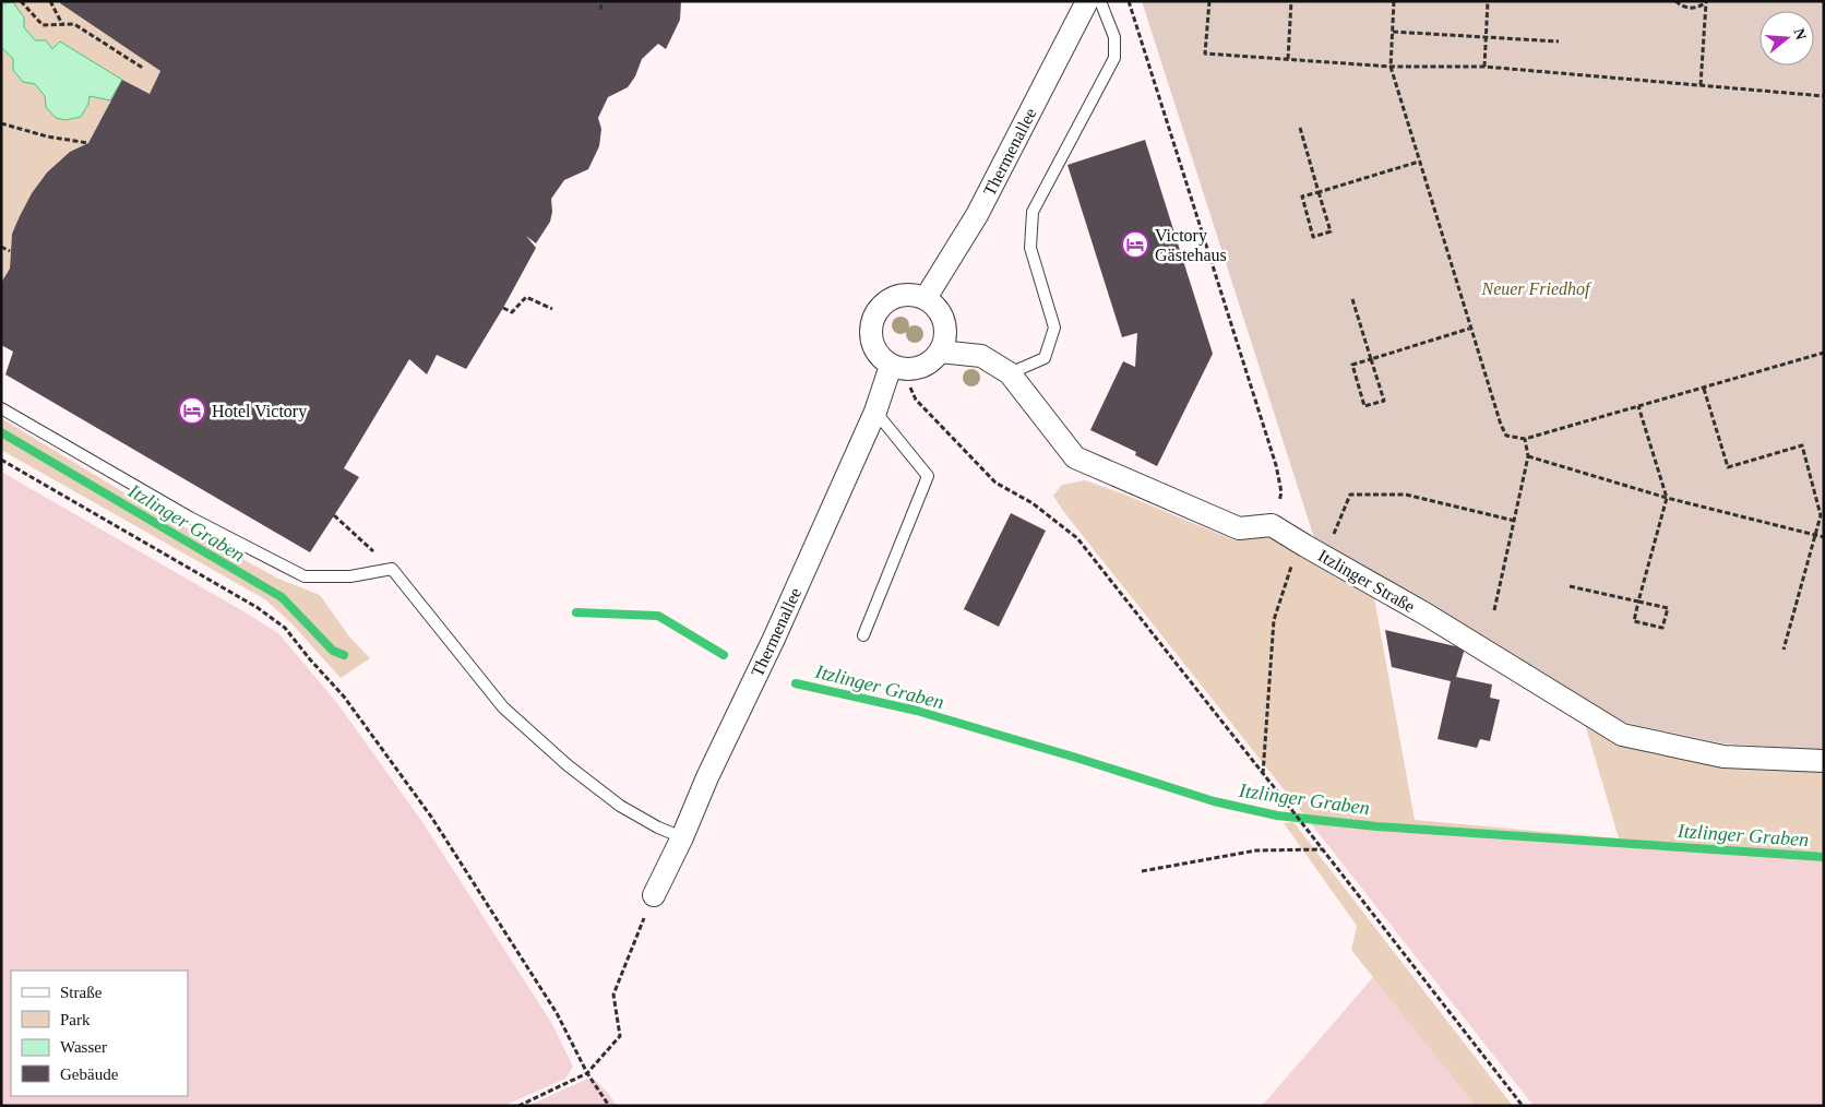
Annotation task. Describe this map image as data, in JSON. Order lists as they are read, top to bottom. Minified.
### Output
{"streets":{"street":["Thermenallee","Itzlinger Straße"]},"water":["Itzlinger Graben"],"parks":["Neuer Friedhof"],"places":{"hotel":["Victory Gästehaus","Hotel Victory"]},"legend":["Straße","Park","Wasser","Gebäude"],"north":"right"}
